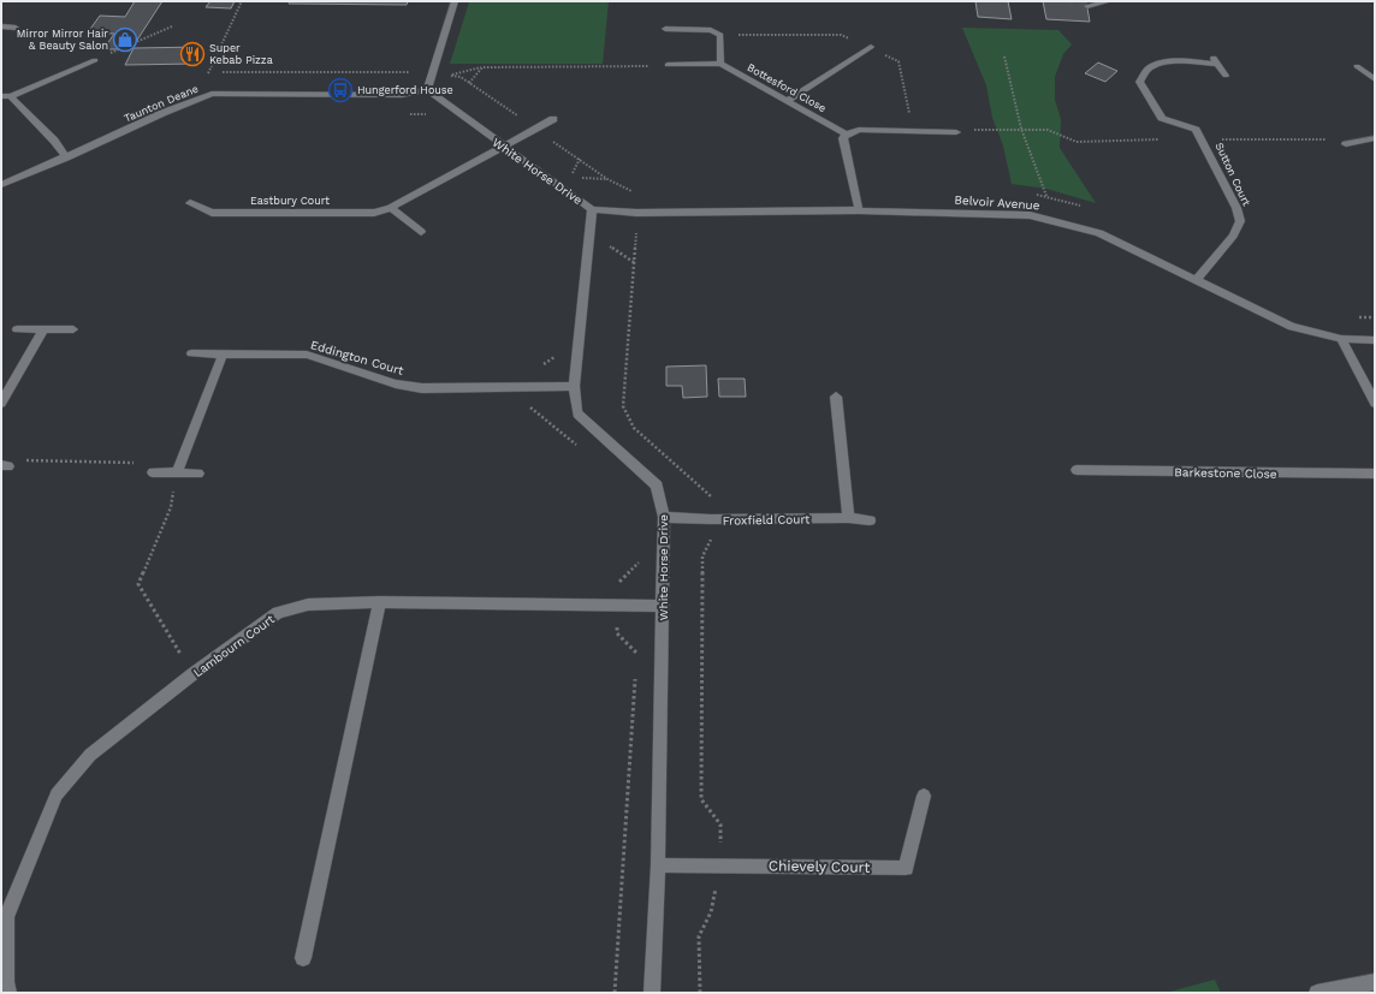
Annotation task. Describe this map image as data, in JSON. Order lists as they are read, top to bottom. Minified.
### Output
{"streets":{"street":["Bottesford Close","Taunton Deane","White Horse Drive","Sutton Court","Eastbury Court","Belvoir Avenue","Eddington Court","Barkestone Close","Froxfield Court","Lambourn Court","Chievely Court"]},"crossings":[["Taunton Deane","White Horse Drive"],["White Horse Drive","Eastbury Court"],["White Horse Drive","Belvoir Avenue"],["White Horse Drive","Eddington Court"],["White Horse Drive","Froxfield Court"],["White Horse Drive","Lambourn Court"],["White Horse Drive","Chievely Court"],["Sutton Court","Belvoir Avenue"]],"places":{"shop":["Mirror Mirror Hair & Beauty Salon"],"restaurant":["Super Kebab Pizza"],"bus stop":["Hungerford House"]}}
